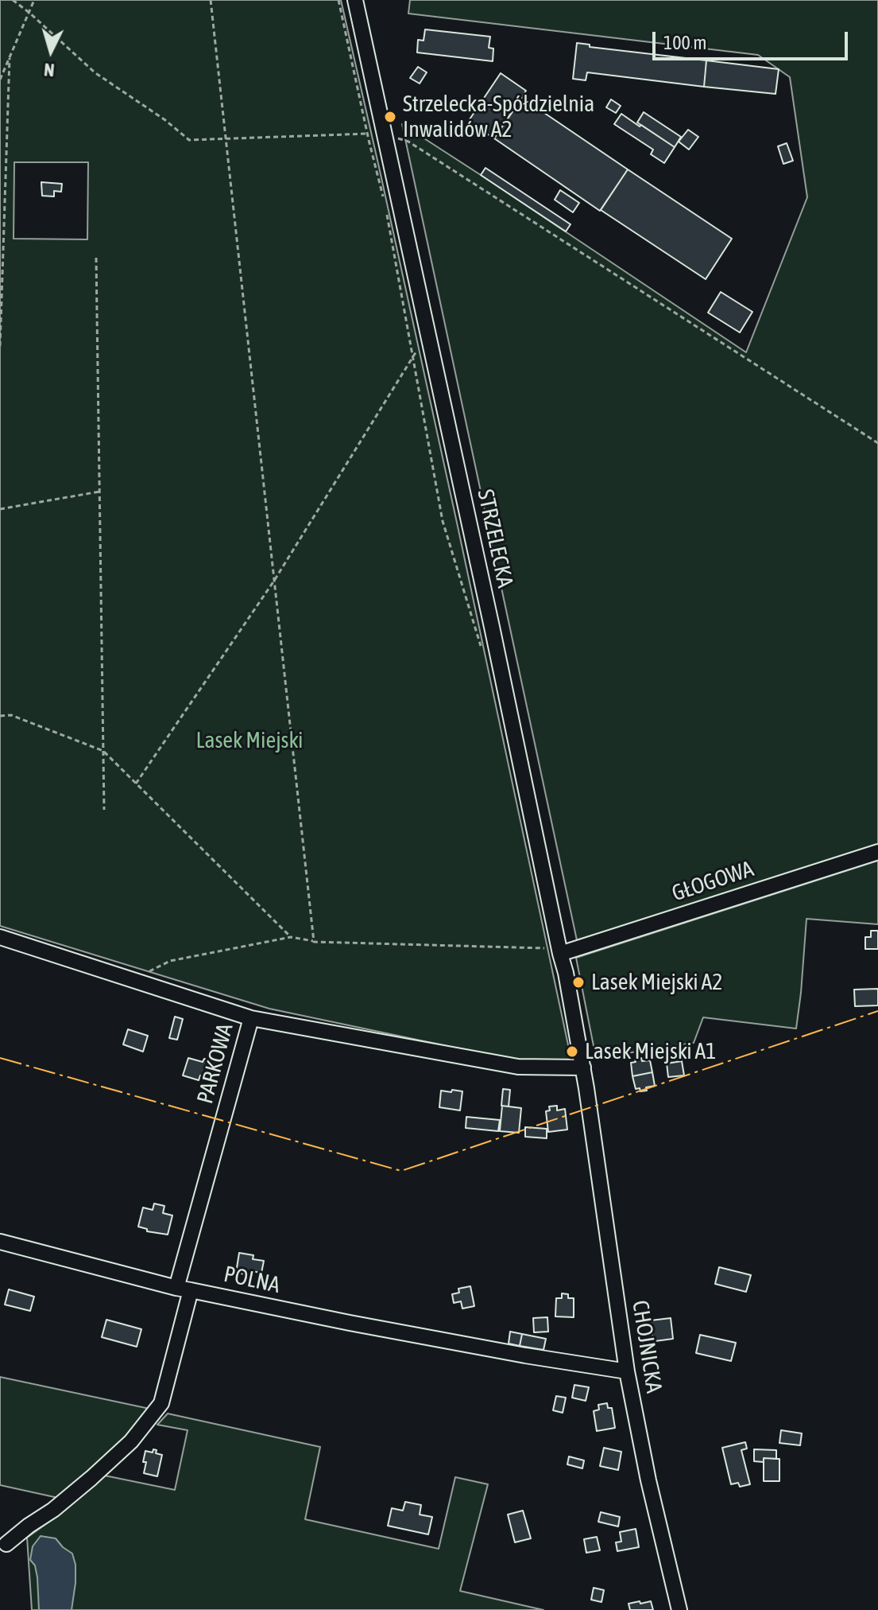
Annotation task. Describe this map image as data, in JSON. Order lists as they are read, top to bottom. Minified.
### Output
{"streets":{"street":["STRZELECKA","GŁOGOWA","PARKOWA","POLNA","CHOJNICKA"]},"crossings":[["STRZELECKA","GŁOGOWA"],["STRZELECKA","CHOJNICKA"],["PARKOWA","POLNA"],["POLNA","CHOJNICKA"]],"parks":["Lasek Miejski"],"places":["Strzelecka-Spółdzielnia Inwalidów A2","Lasek Miejski A2","Lasek Miejski A1"],"scale_bar":"100 m","north":"bottom"}
